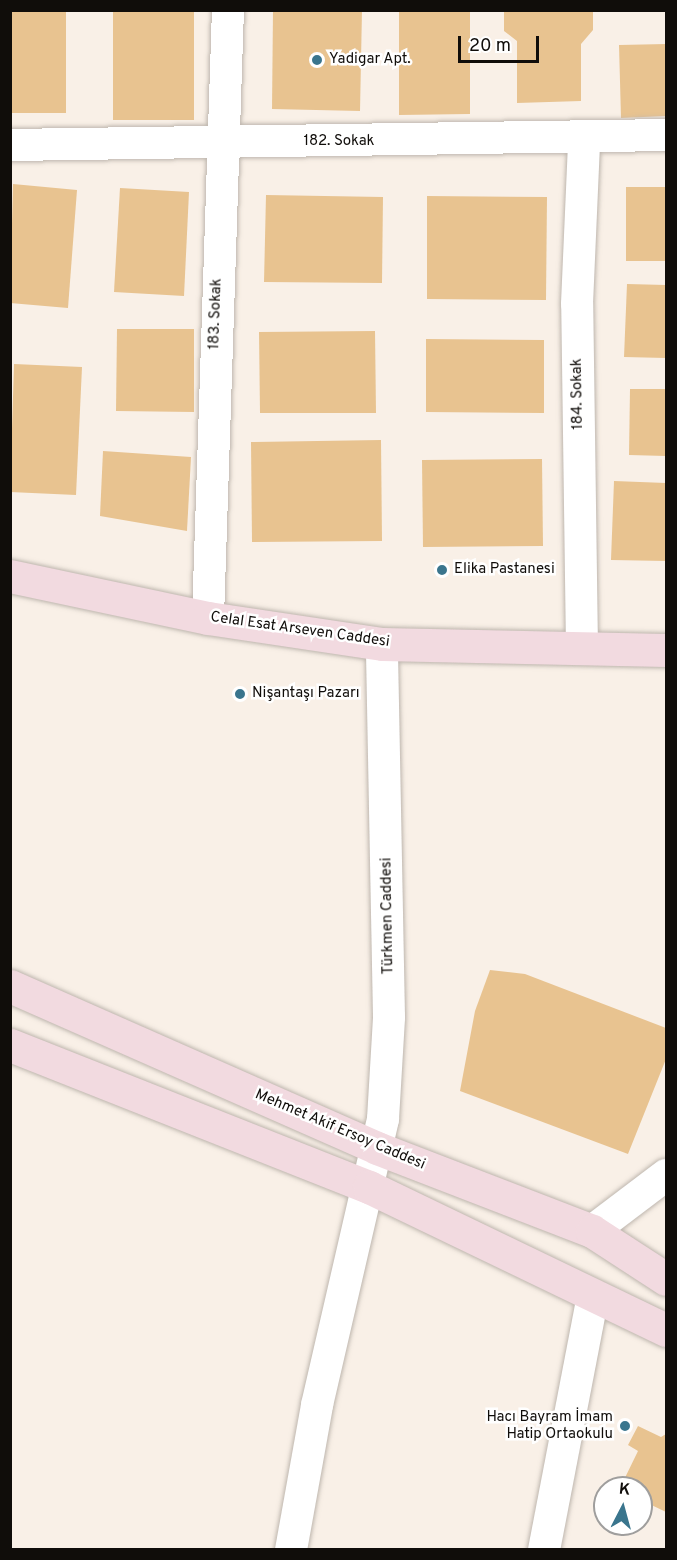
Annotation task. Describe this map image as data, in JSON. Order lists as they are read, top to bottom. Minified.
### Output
{"streets":{"main road":["Celal Esat Arseven Caddesi","Mehmet Akif Ersoy Caddesi"],"street":["182. Sokak","183. Sokak","184. Sokak","Türkmen Caddesi"]},"crossings":[["182. Sokak","183. Sokak"],["182. Sokak","184. Sokak"],["183. Sokak","Celal Esat Arseven Caddesi"],["184. Sokak","Celal Esat Arseven Caddesi"],["Celal Esat Arseven Caddesi","Türkmen Caddesi"],["Türkmen Caddesi","Mehmet Akif Ersoy Caddesi"]],"places":["Yadigar Apt.","Elika Pastanesi","Nişantaşı Pazarı","Hacı Bayram İmam Hatip Ortaokulu"],"scale_bar":"20 m","north":"top"}
